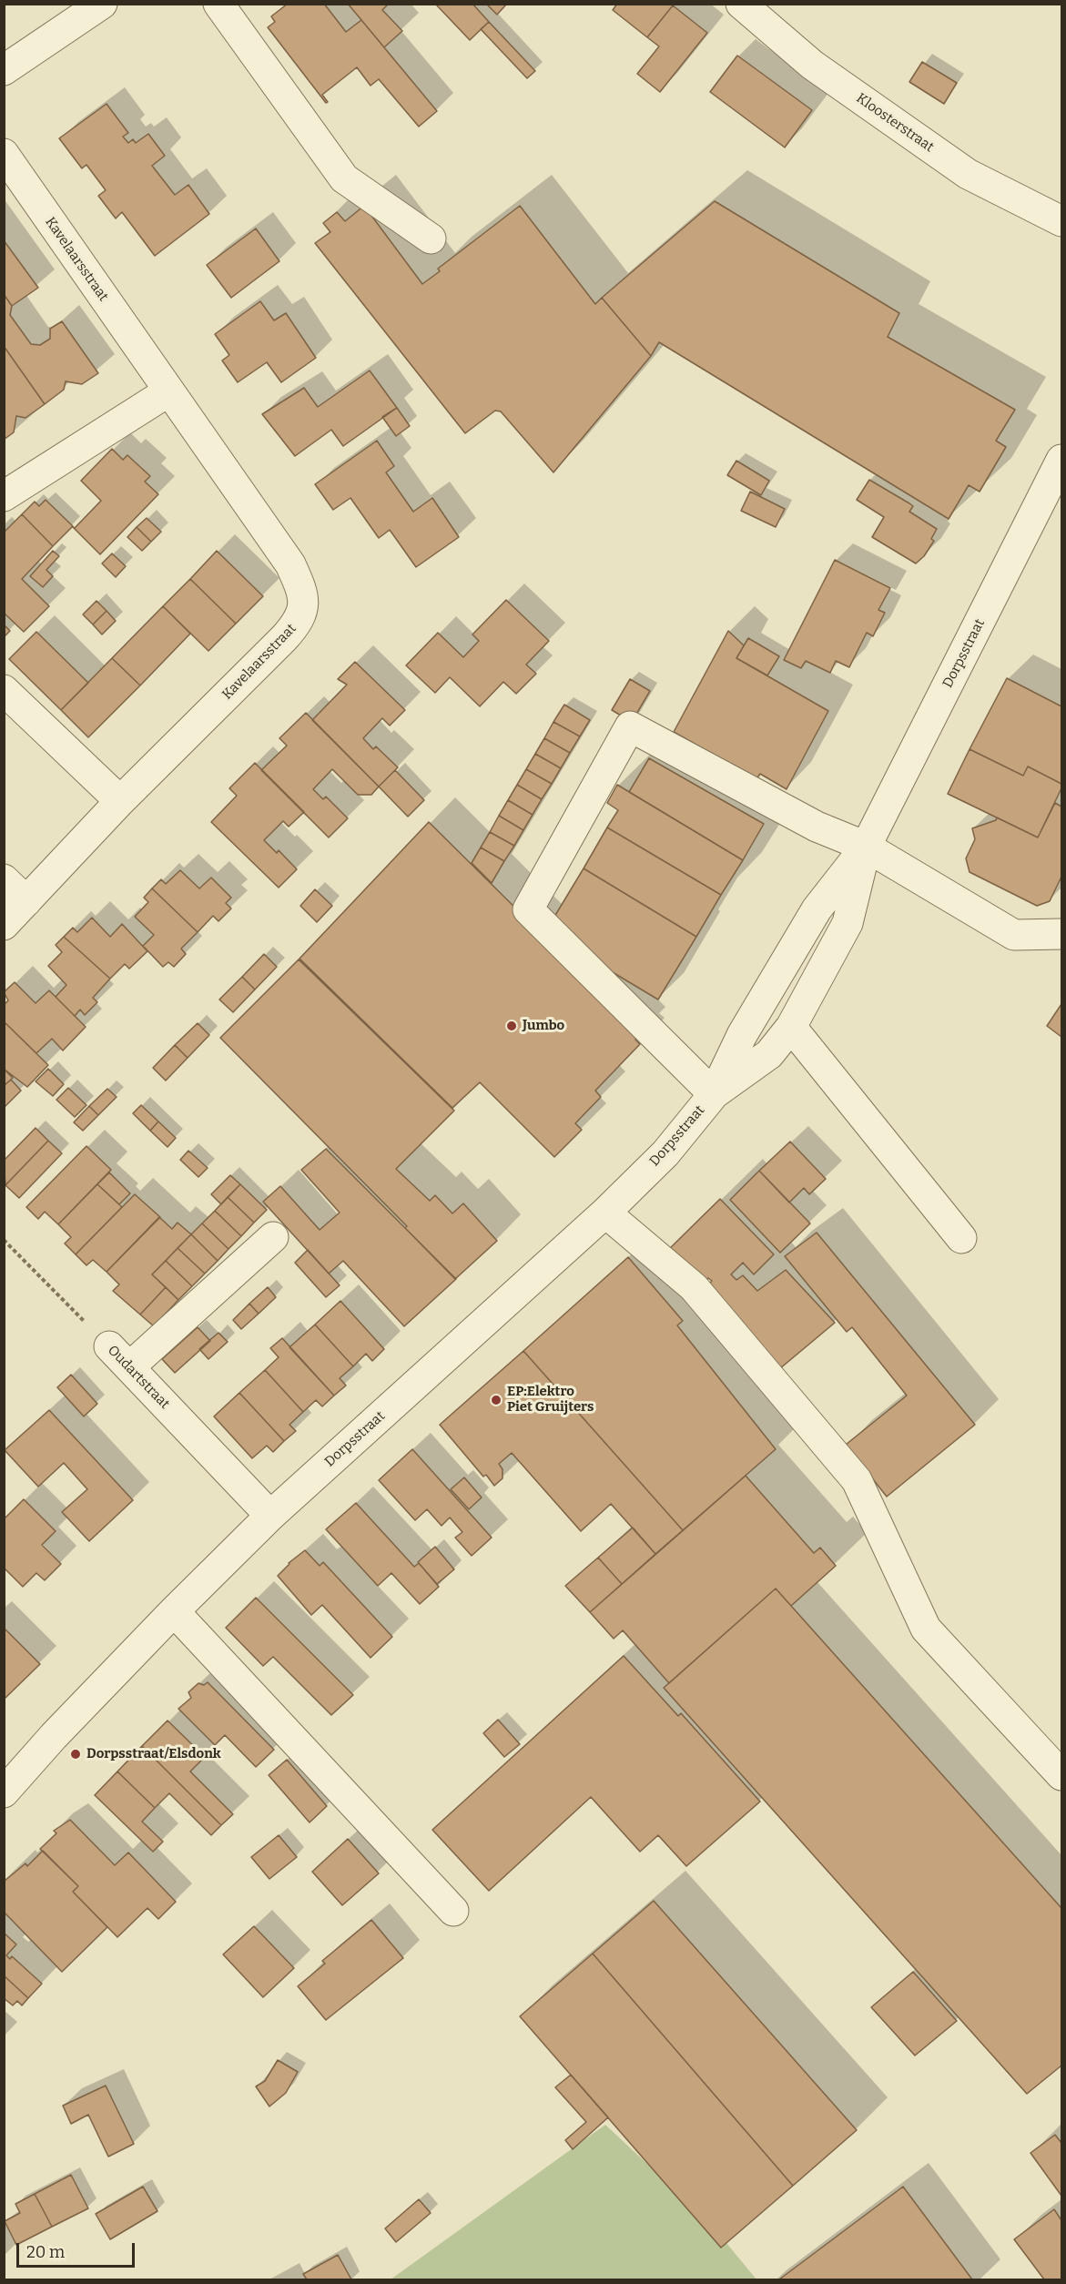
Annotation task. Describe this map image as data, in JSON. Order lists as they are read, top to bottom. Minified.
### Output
{"streets":{"street":["Kloosterstraat","Kavelaarsstraat","Dorpsstraat","Oudartstraat"]},"crossings":[["Dorpsstraat","Oudartstraat"]],"places":["Jumbo","EP:Elektro Piet Gruijters","Dorpsstraat/Elsdonk"],"scale_bar":"20 m"}
